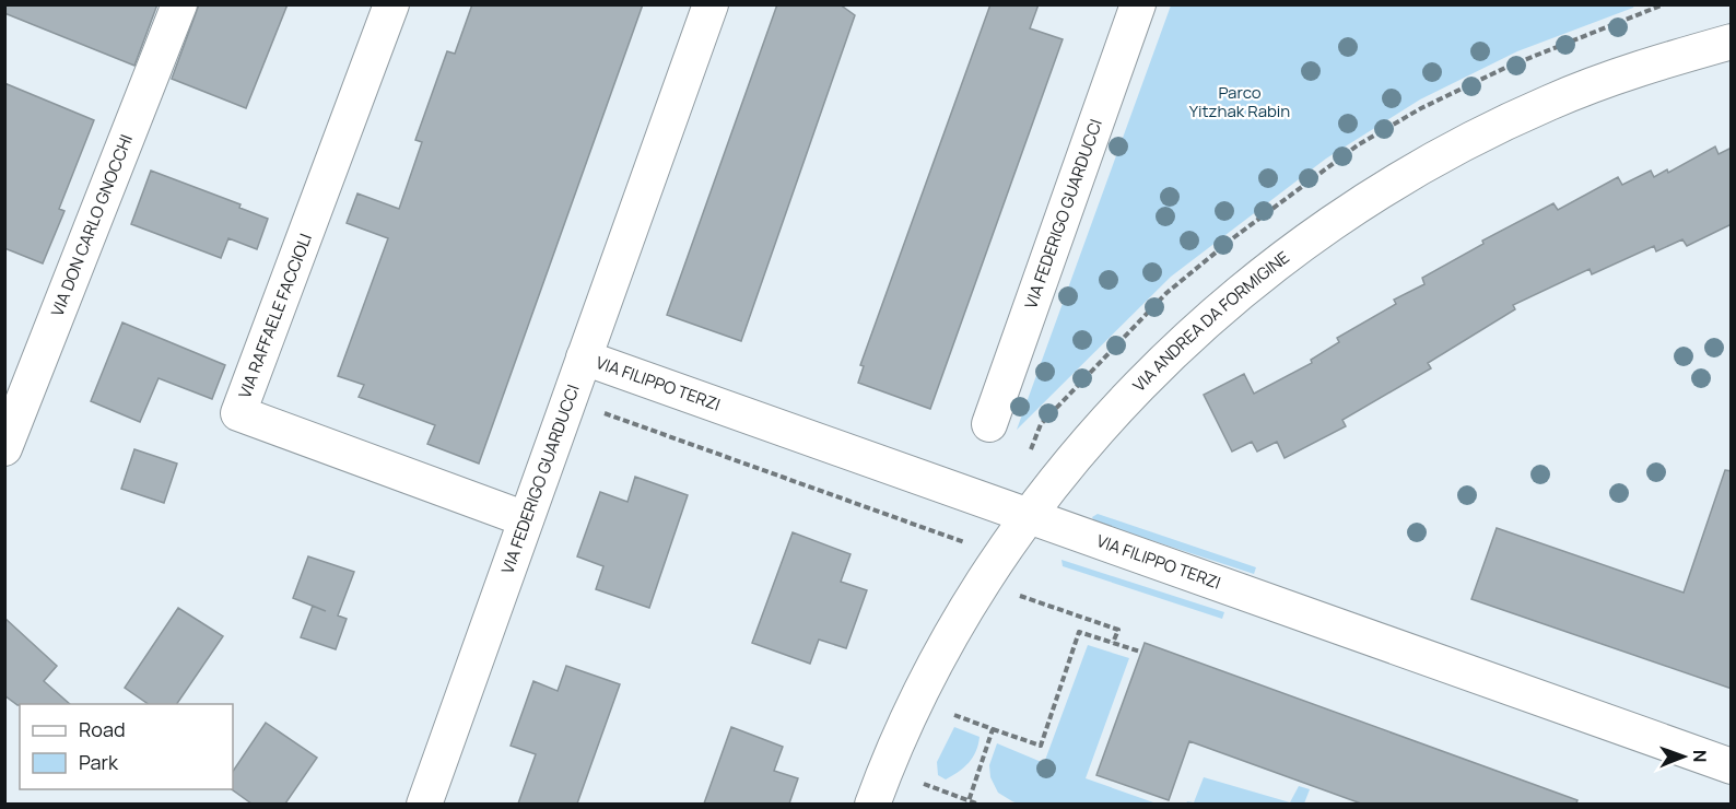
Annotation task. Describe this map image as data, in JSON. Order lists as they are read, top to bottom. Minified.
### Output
{"streets":{"street":["VIA FEDERIGO GUARDUCCI","VIA DON CARLO GNOCCHI","VIA RAFFAELE FACCIOLI","VIA ANDREA DA FORMIGINE","VIA FILIPPO TERZI"]},"crossings":[["VIA FEDERIGO GUARDUCCI","VIA RAFFAELE FACCIOLI"],["VIA FEDERIGO GUARDUCCI","VIA FILIPPO TERZI"],["VIA ANDREA DA FORMIGINE","VIA FILIPPO TERZI"]],"parks":["Parco Yitzhak Rabin"],"legend":["Road","Park"],"north":"right"}
